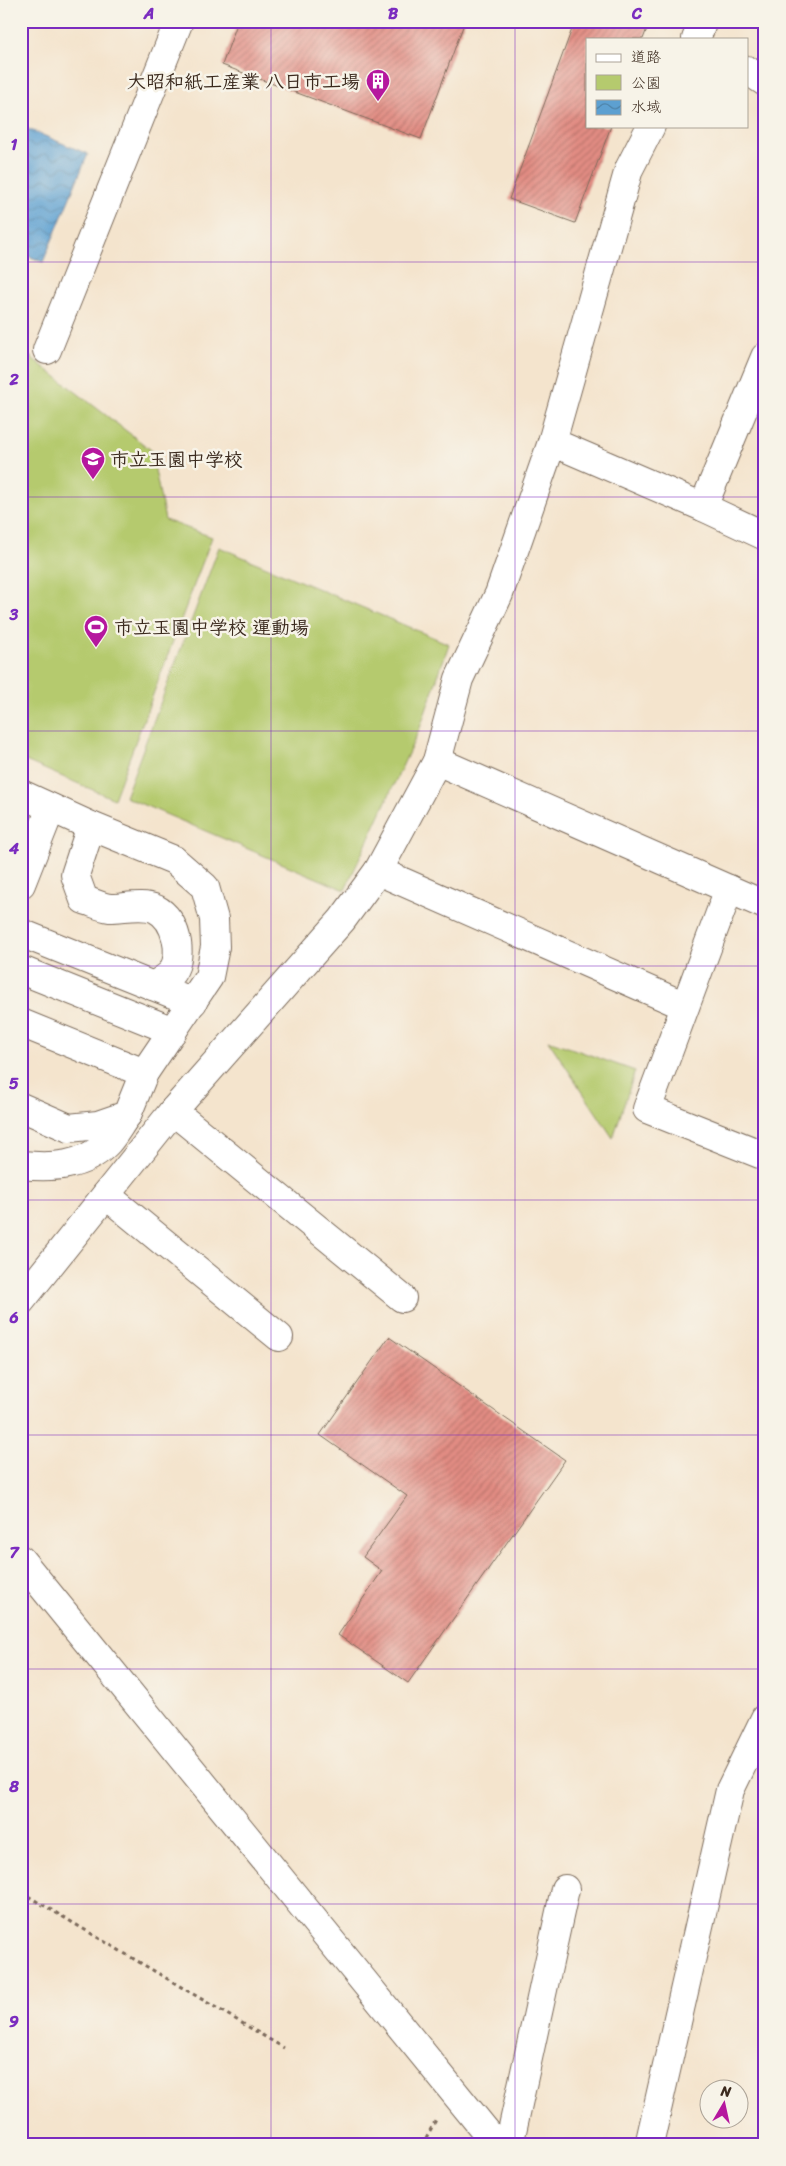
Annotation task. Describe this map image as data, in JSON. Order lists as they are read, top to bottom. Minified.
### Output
{"places":{"building":["大昭和紙工産業 八日市工場"],"school or university":["市立玉園中学校"],"sports":["市立玉園中学校 運動場"]},"legend":["道路","公園","水域"],"north":"top","grid":{"columns":["A","B","C"],"rows":["1","2","3","4","5","6","7","8","9"]}}
